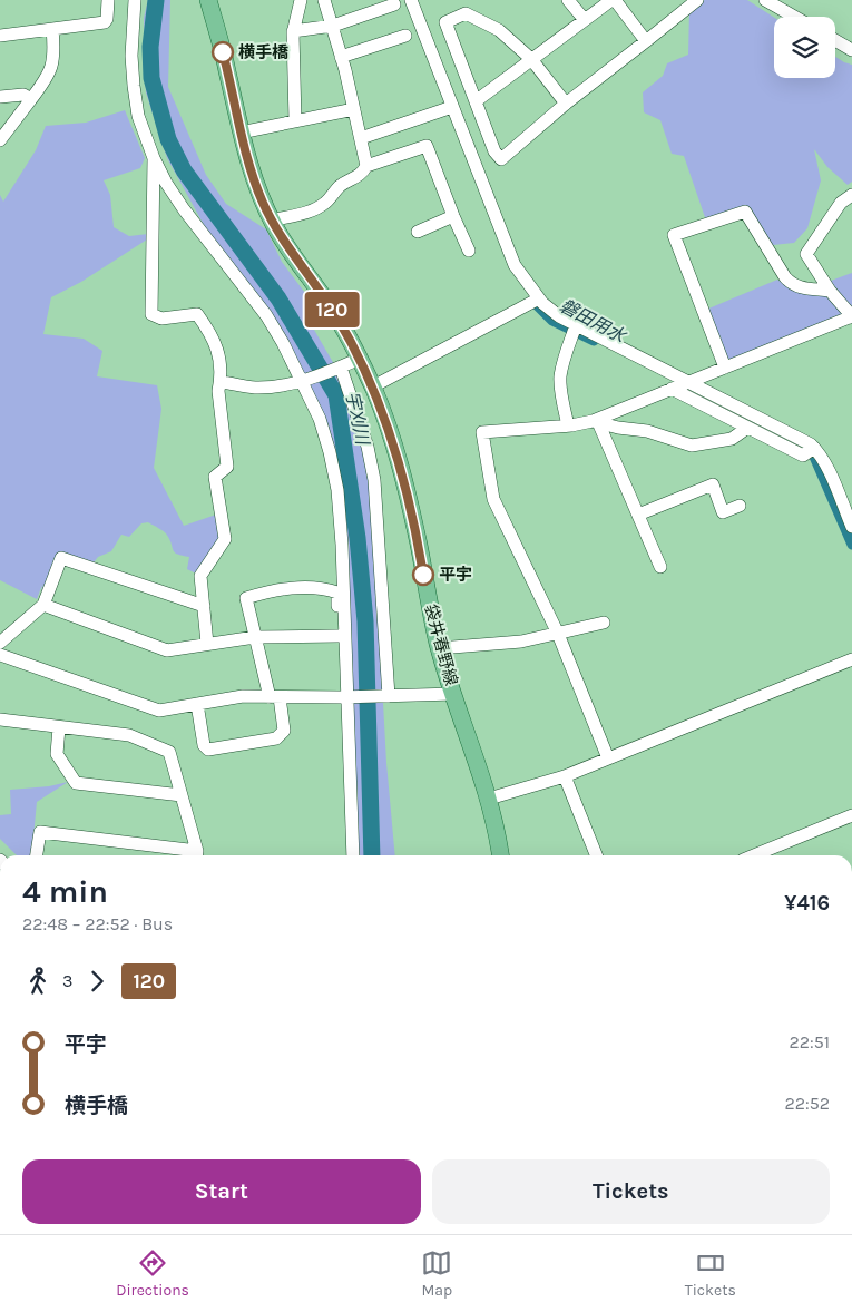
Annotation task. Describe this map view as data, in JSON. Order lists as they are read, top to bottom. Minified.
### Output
{"streets":{"main road":["袋井春野線"]},"water":["磐田用水","宇刈川"],"places":["横手橋","平宇"],"lines":["bus line 120"],"page":{"on_map":"120","heading":["4 min","22:48 – 22:52 · Bus","¥416"],"legs":["3","120"],"list":[{"name":"平宇","value":"22:51"},{"name":"横手橋","value":"22:52"}],"buttons":["Start","Tickets"],"tabs":["Directions","Map","Tickets"]}}
